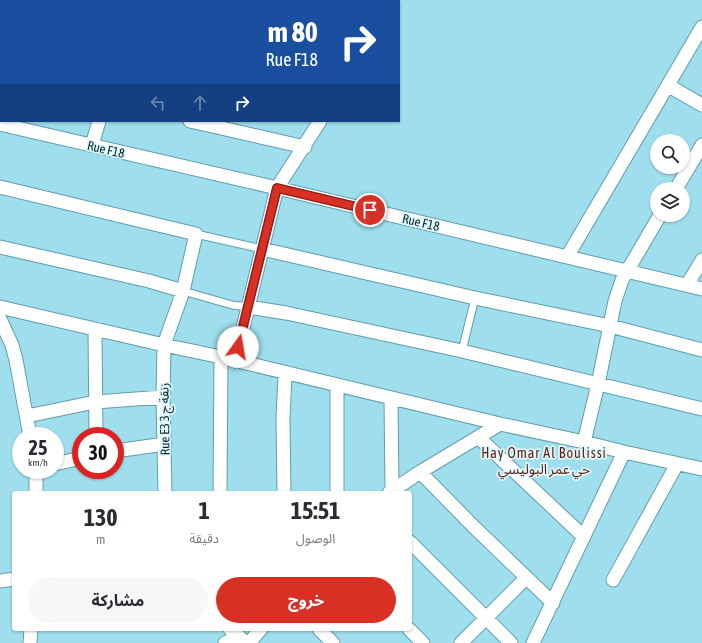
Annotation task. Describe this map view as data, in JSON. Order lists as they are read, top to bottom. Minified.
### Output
{"streets":{"street":["Rue F18","Rue E3 زنقة ج 3"]},"districts":["Hay Omar Al Boulissi حي عمر البوليسي"],"page":{"turn":["80 m","Rue F18"],"speed":"25 km/h","limit":"30","eta":["15:51","الوصول","1","دقيقة","130","m"],"buttons":["خروج","مشاركة"]}}
